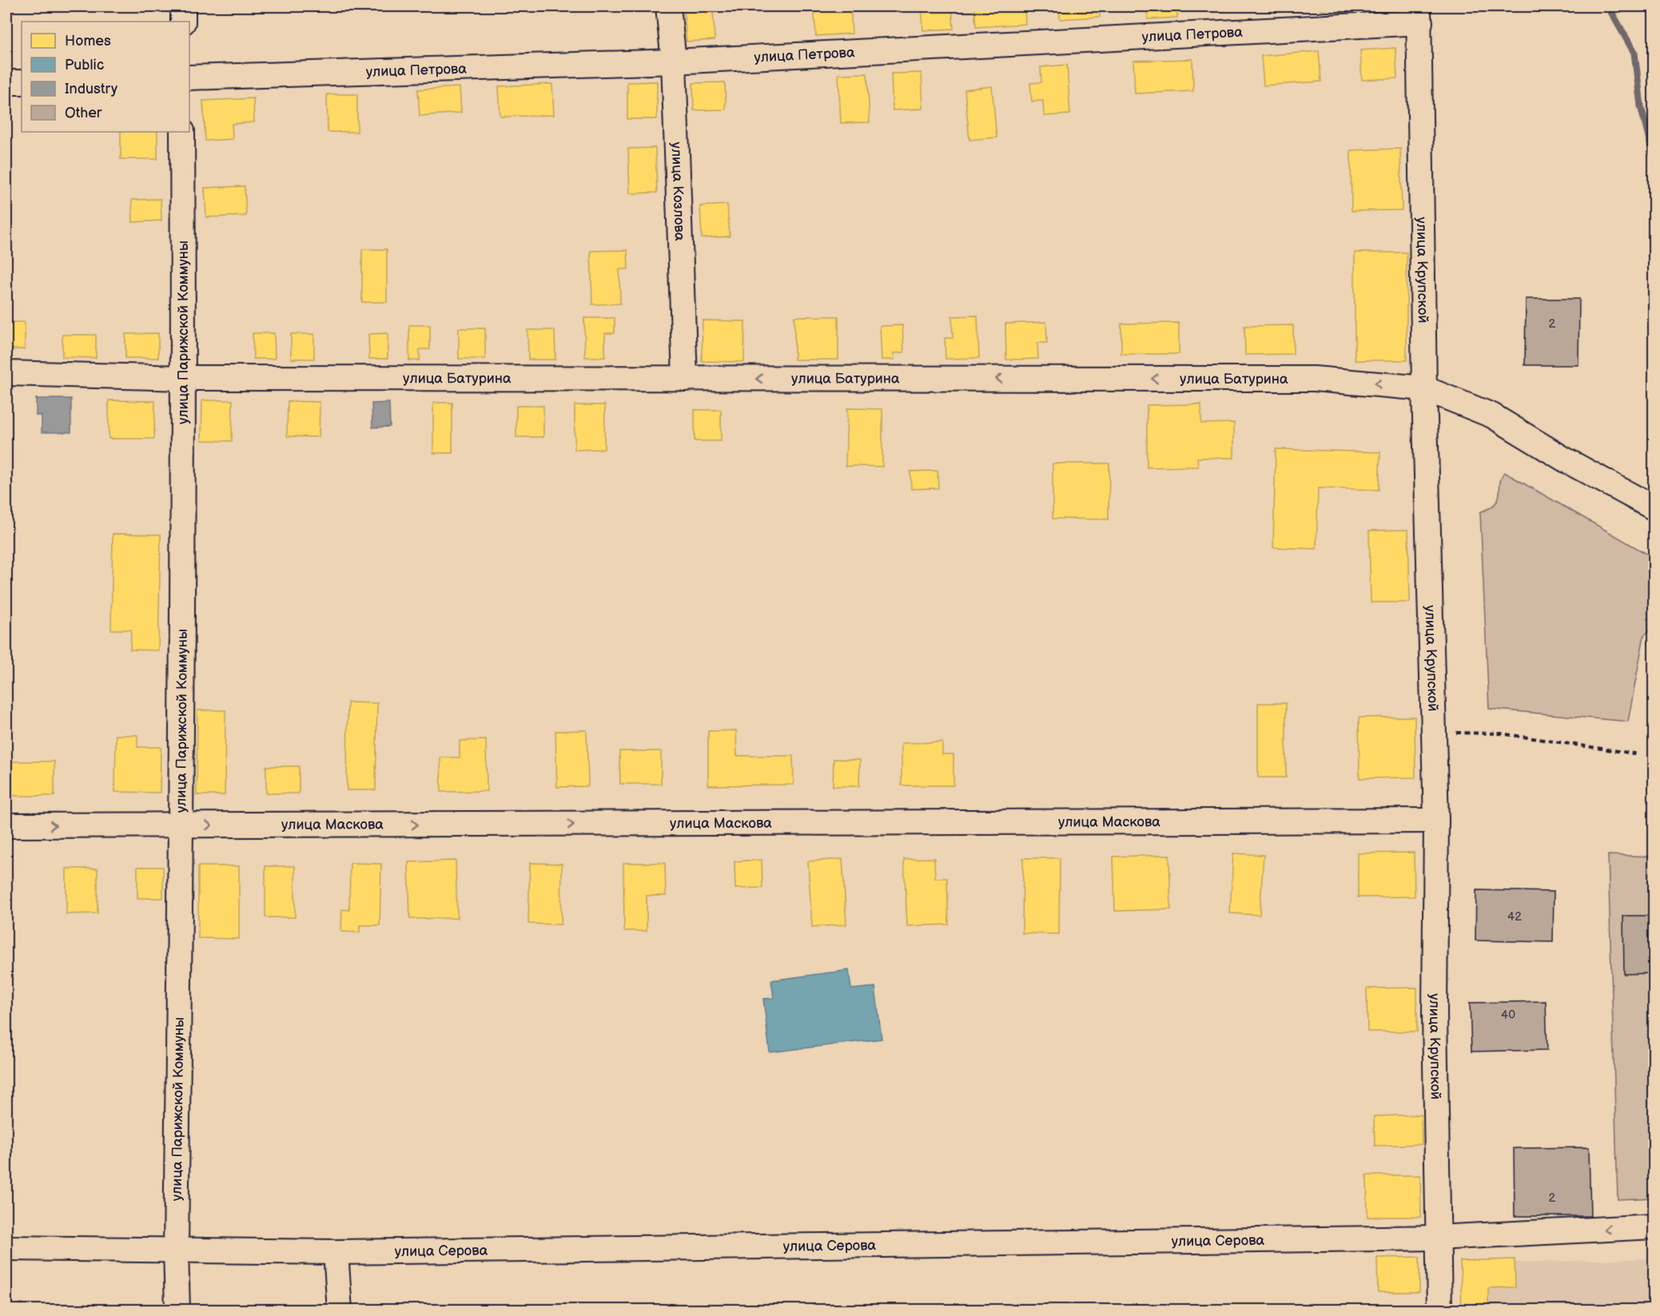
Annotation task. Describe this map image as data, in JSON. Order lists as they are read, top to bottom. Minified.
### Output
{"streets":{"street":["улица Петрова","улица Козлова","улица Крупской","улица Парижской Коммуны","улица Батурина","улица Маскова","улица Серова"]},"crossings":[["улица Петрова","улица Козлова"],["улица Петрова","улица Крупской"],["улица Козлова","улица Батурина"],["улица Крупской","улица Батурина"],["улица Крупской","улица Маскова"],["улица Крупской","улица Серова"],["улица Парижской Коммуны","улица Батурина"],["улица Парижской Коммуны","улица Маскова"],["улица Парижской Коммуны","улица Серова"]],"one_way":["улица Батурина","улица Маскова"],"house_numbers":["2","42","40","2"],"legend":["Homes","Public","Industry","Other"]}
